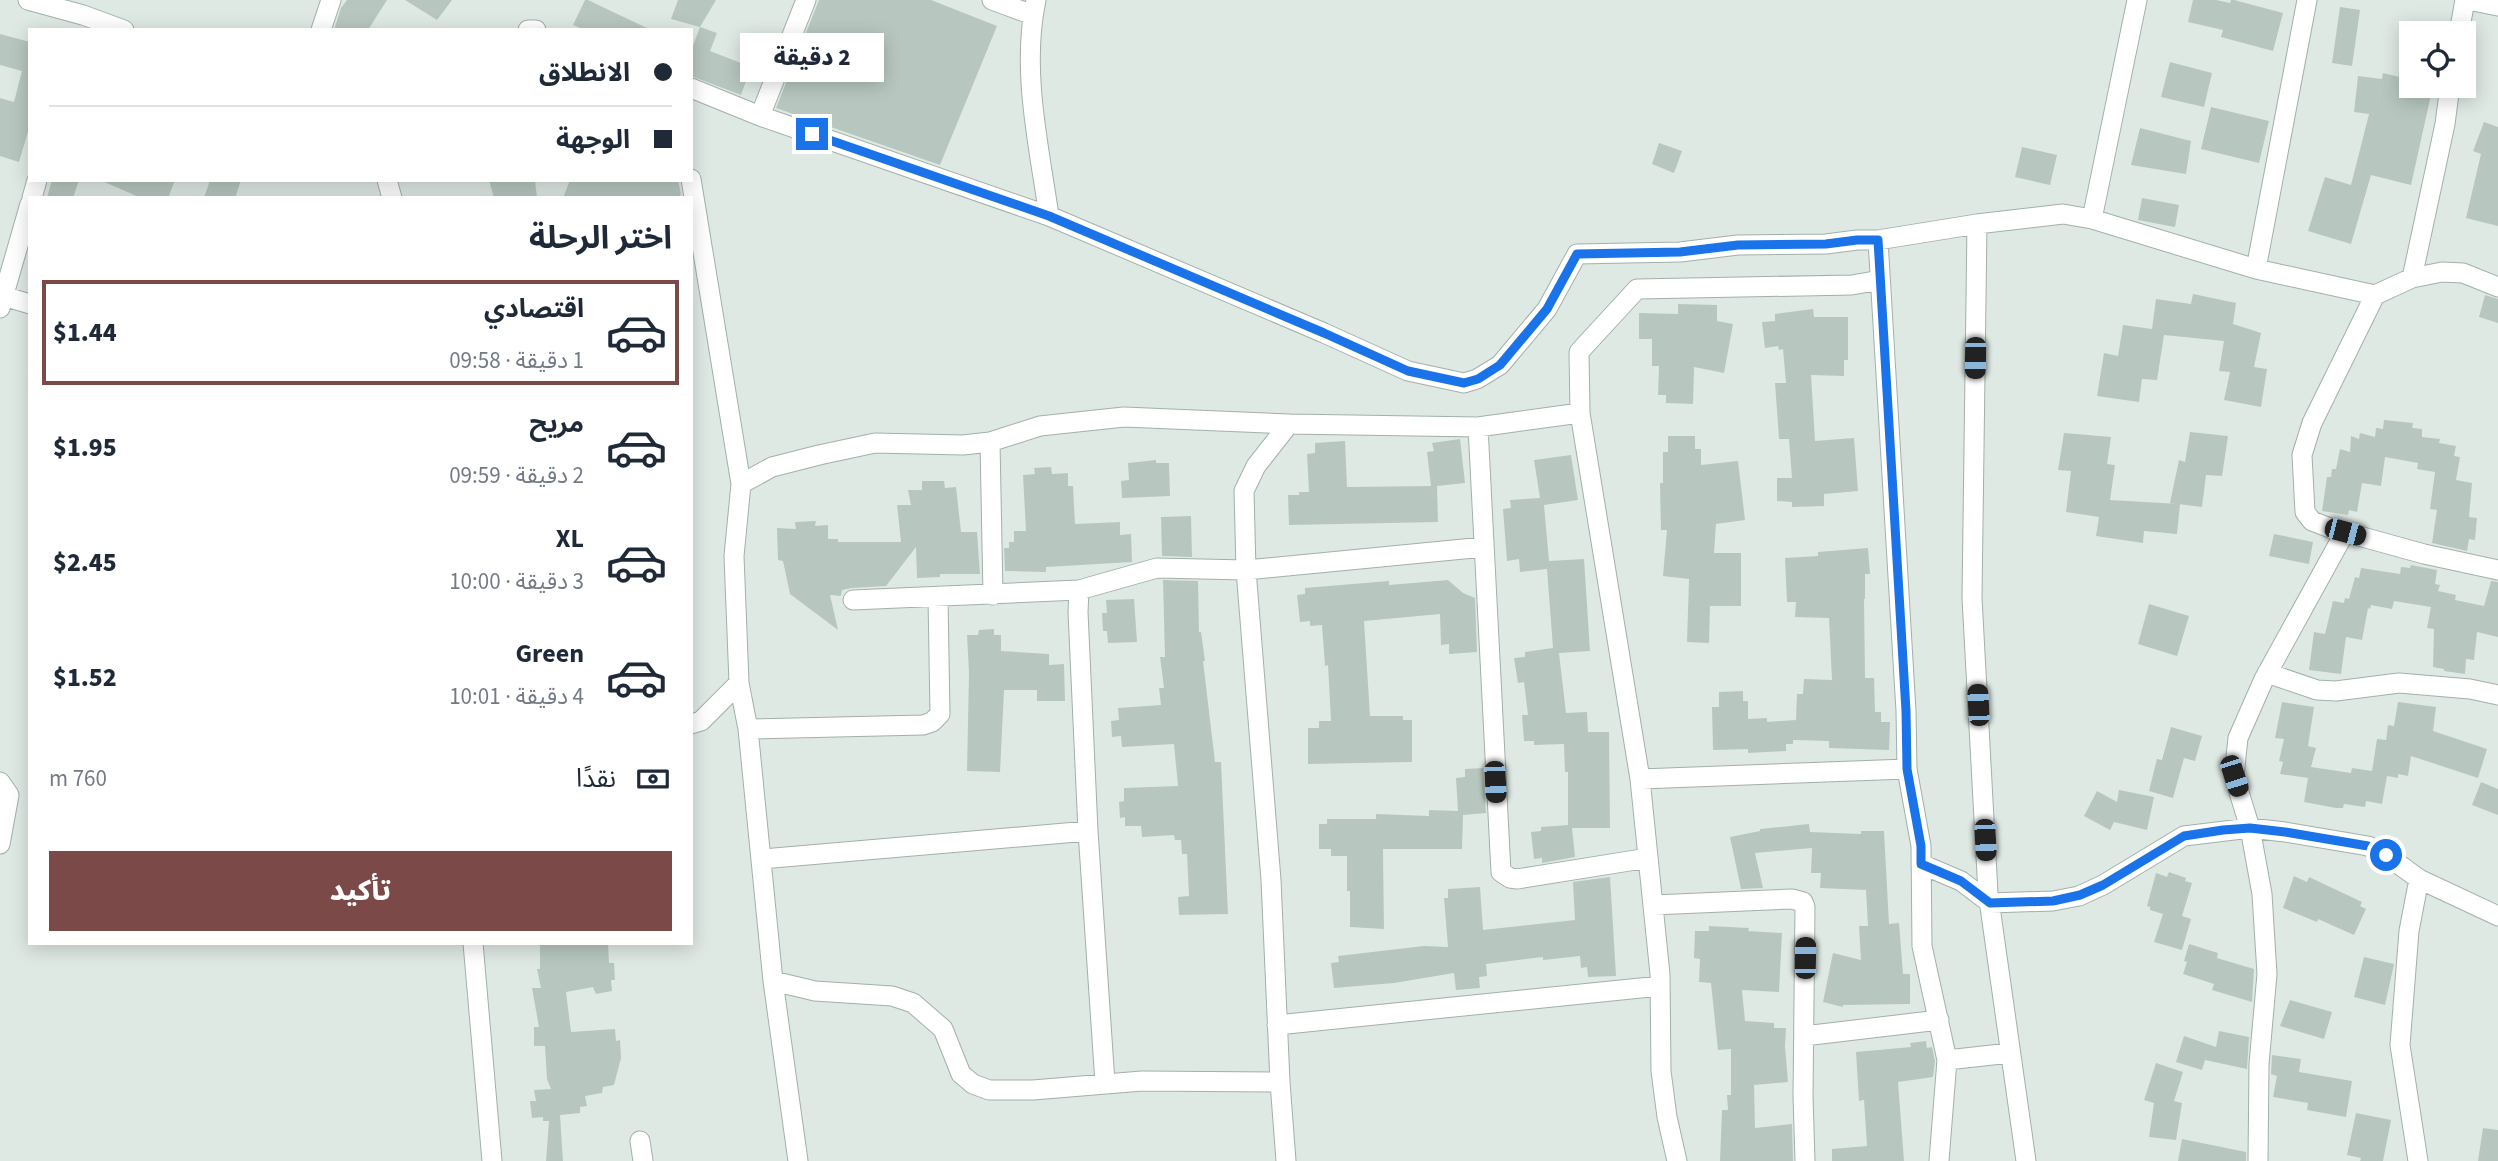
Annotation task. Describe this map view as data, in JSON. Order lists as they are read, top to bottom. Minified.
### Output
{"page":{"banner":["الانطلاق","الوجهة"],"bubble":"2 دقيقة","heading":"اختر الرحلة","list":[{"name":"اقتصادي","note":"1 دقيقة · 09:58","value":"$1.44"},{"name":"مريح","note":"2 دقيقة · 09:59","value":"$1.95"},{"name":"XL","note":"3 دقيقة · 10:00","value":"$2.45"},{"name":"Green","note":"4 دقيقة · 10:01","value":"$1.52"}],"pay":["نقدًا","760 m"],"buttons":"تأكيد"}}
